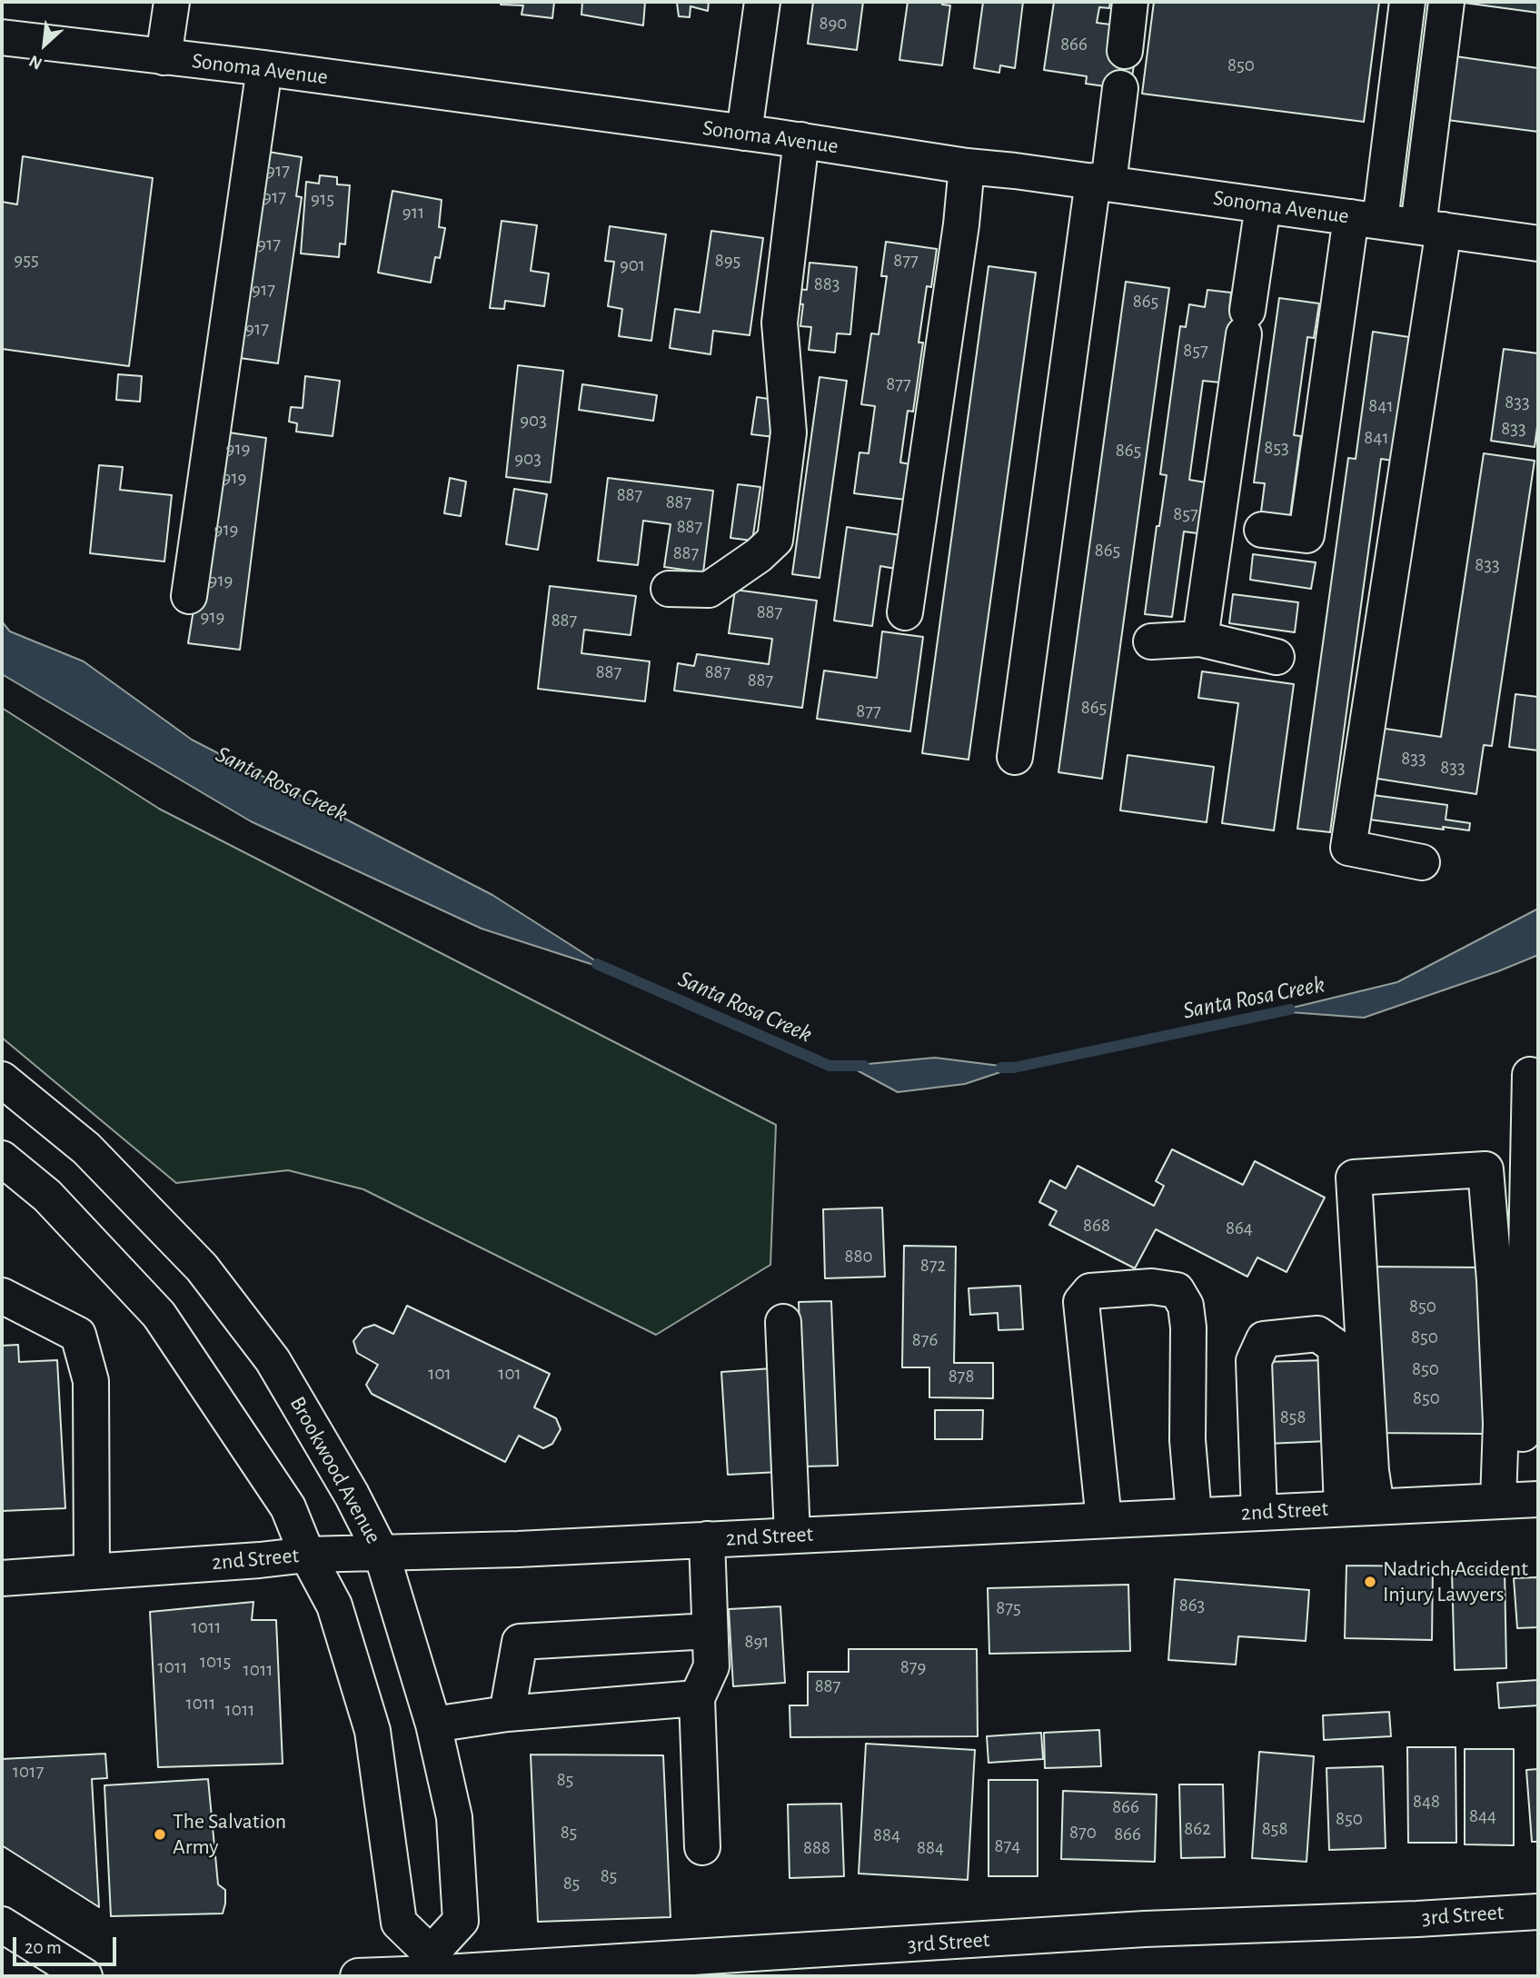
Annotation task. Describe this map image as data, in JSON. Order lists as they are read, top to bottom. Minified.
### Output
{"streets":{"street":["Sonoma Avenue","Brookwood Avenue","2nd Street","3rd Street"]},"crossings":[["Brookwood Avenue","2nd Street"],["Brookwood Avenue","3rd Street"]],"water":["Santa Rosa Creek"],"places":["Nadrich Accident Injury Lawyers","The Salvation Army"],"house_numbers":["890","866","850","917","917","915","911","917","955","895","877","901","883","917","865","917","857","877","833","841","903","833","841","853","919","865","903","919","887","887","857","887","919","865","887","833","919","887","919","887","887","887","887","865","877","833","833","868","864","880","872","850","850","876","850","101","101","878","850","858","863","875","1011","891","1015","1011","879","1011","887","1011","1011","1017","85","848","866","844","850","862","858","85","870","866","884","874","888","884","85","85"],"scale_bar":"20 m","north":"bottom left"}
